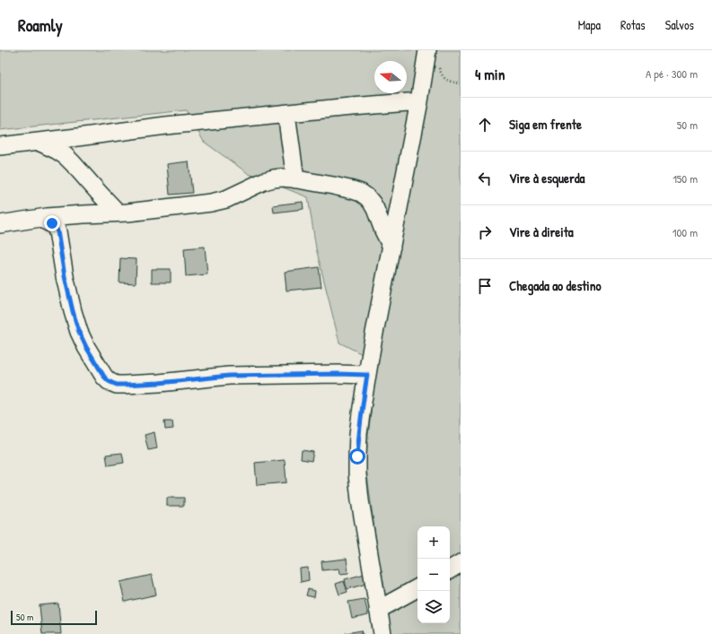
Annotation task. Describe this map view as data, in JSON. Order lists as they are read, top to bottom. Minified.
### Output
{"scale_bar":"50 m","north":"left","page":{"header":"Roamly","nav":["Mapa","Rotas","Salvos"],"heading":["4 min","A pé · 300 m"],"list":[["Siga em frente","50 m"],["Vire à esquerda","150 m"],["Vire à direita","100 m"],"Chegada ao destino"],"map_buttons":["+","−"],"scale":"50 m"}}
